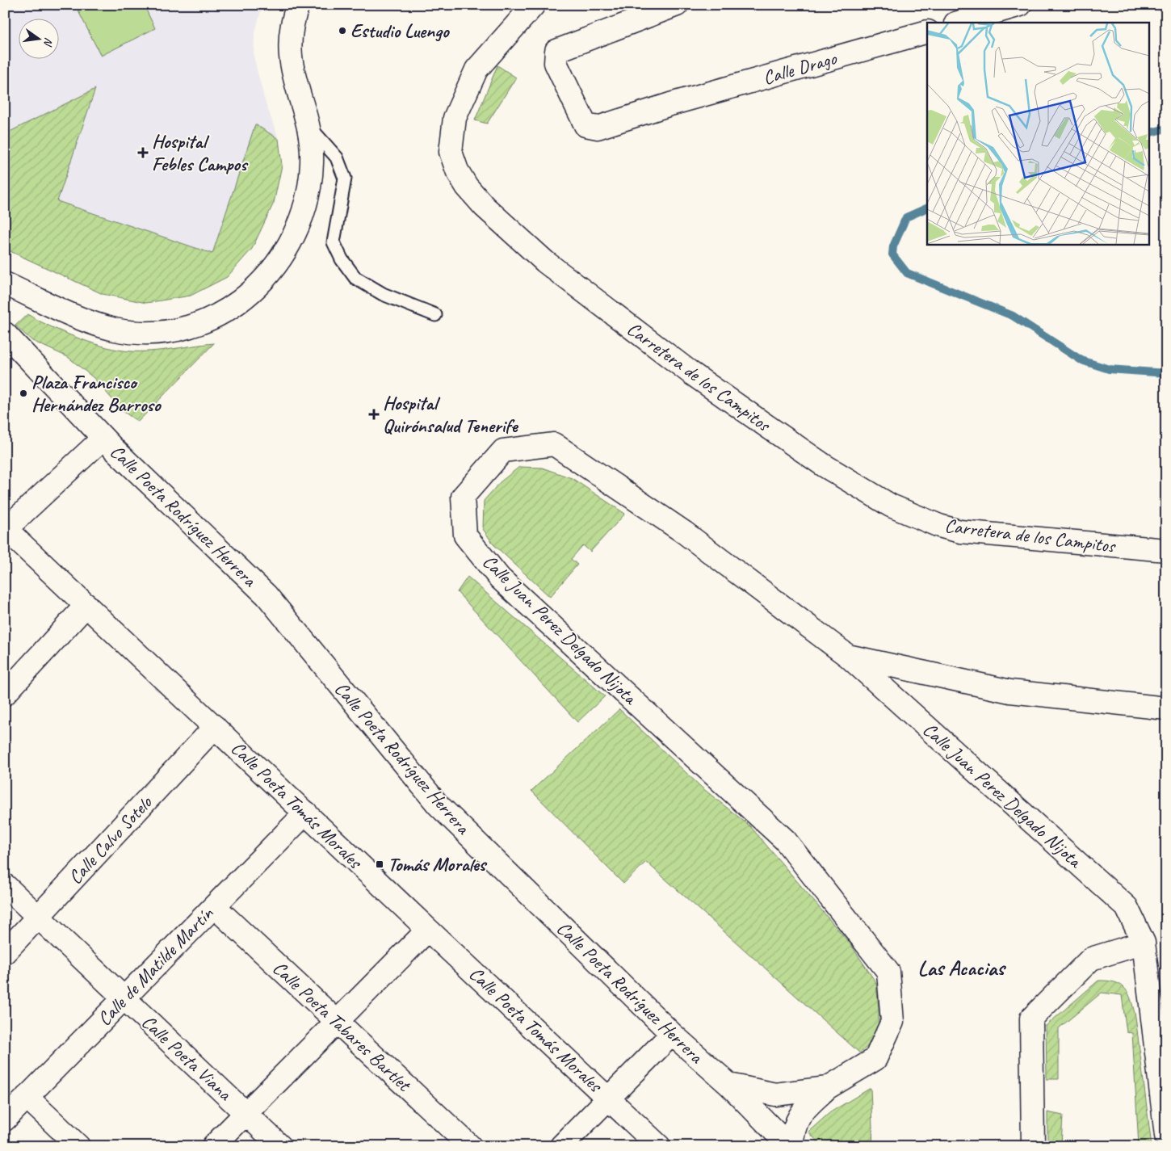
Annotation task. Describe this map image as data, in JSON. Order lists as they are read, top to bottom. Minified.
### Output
{"streets":{"street":["Calle Drago","Carretera de los Campitos","Calle Poeta Rodríguez Herrera","Calle Juan Perez Delgado Nijota","Calle Poeta Tomás Morales","Calle Calvo Sotelo","Calle de Matilde Martín","Calle Poeta Tabares Bartlet","Calle Poeta Viana"]},"crossings":[["Calle Poeta Rodríguez Herrera","Calle Juan Perez Delgado Nijota"],["Calle Poeta Tomás Morales","Calle Calvo Sotelo"],["Calle Poeta Tomás Morales","Calle de Matilde Martín"],["Calle Calvo Sotelo","Calle Poeta Viana"],["Calle de Matilde Martín","Calle Poeta Tabares Bartlet"],["Calle de Matilde Martín","Calle Poeta Viana"]],"districts":["Las Acacias"],"places":{"other":["Estudio Luengo","Plaza Francisco Hernández Barroso"],"health":["Hospital Febles Campos","Hospital Quirónsalud Tenerife"],"transit":["Tomás Morales"]},"north":"right"}
